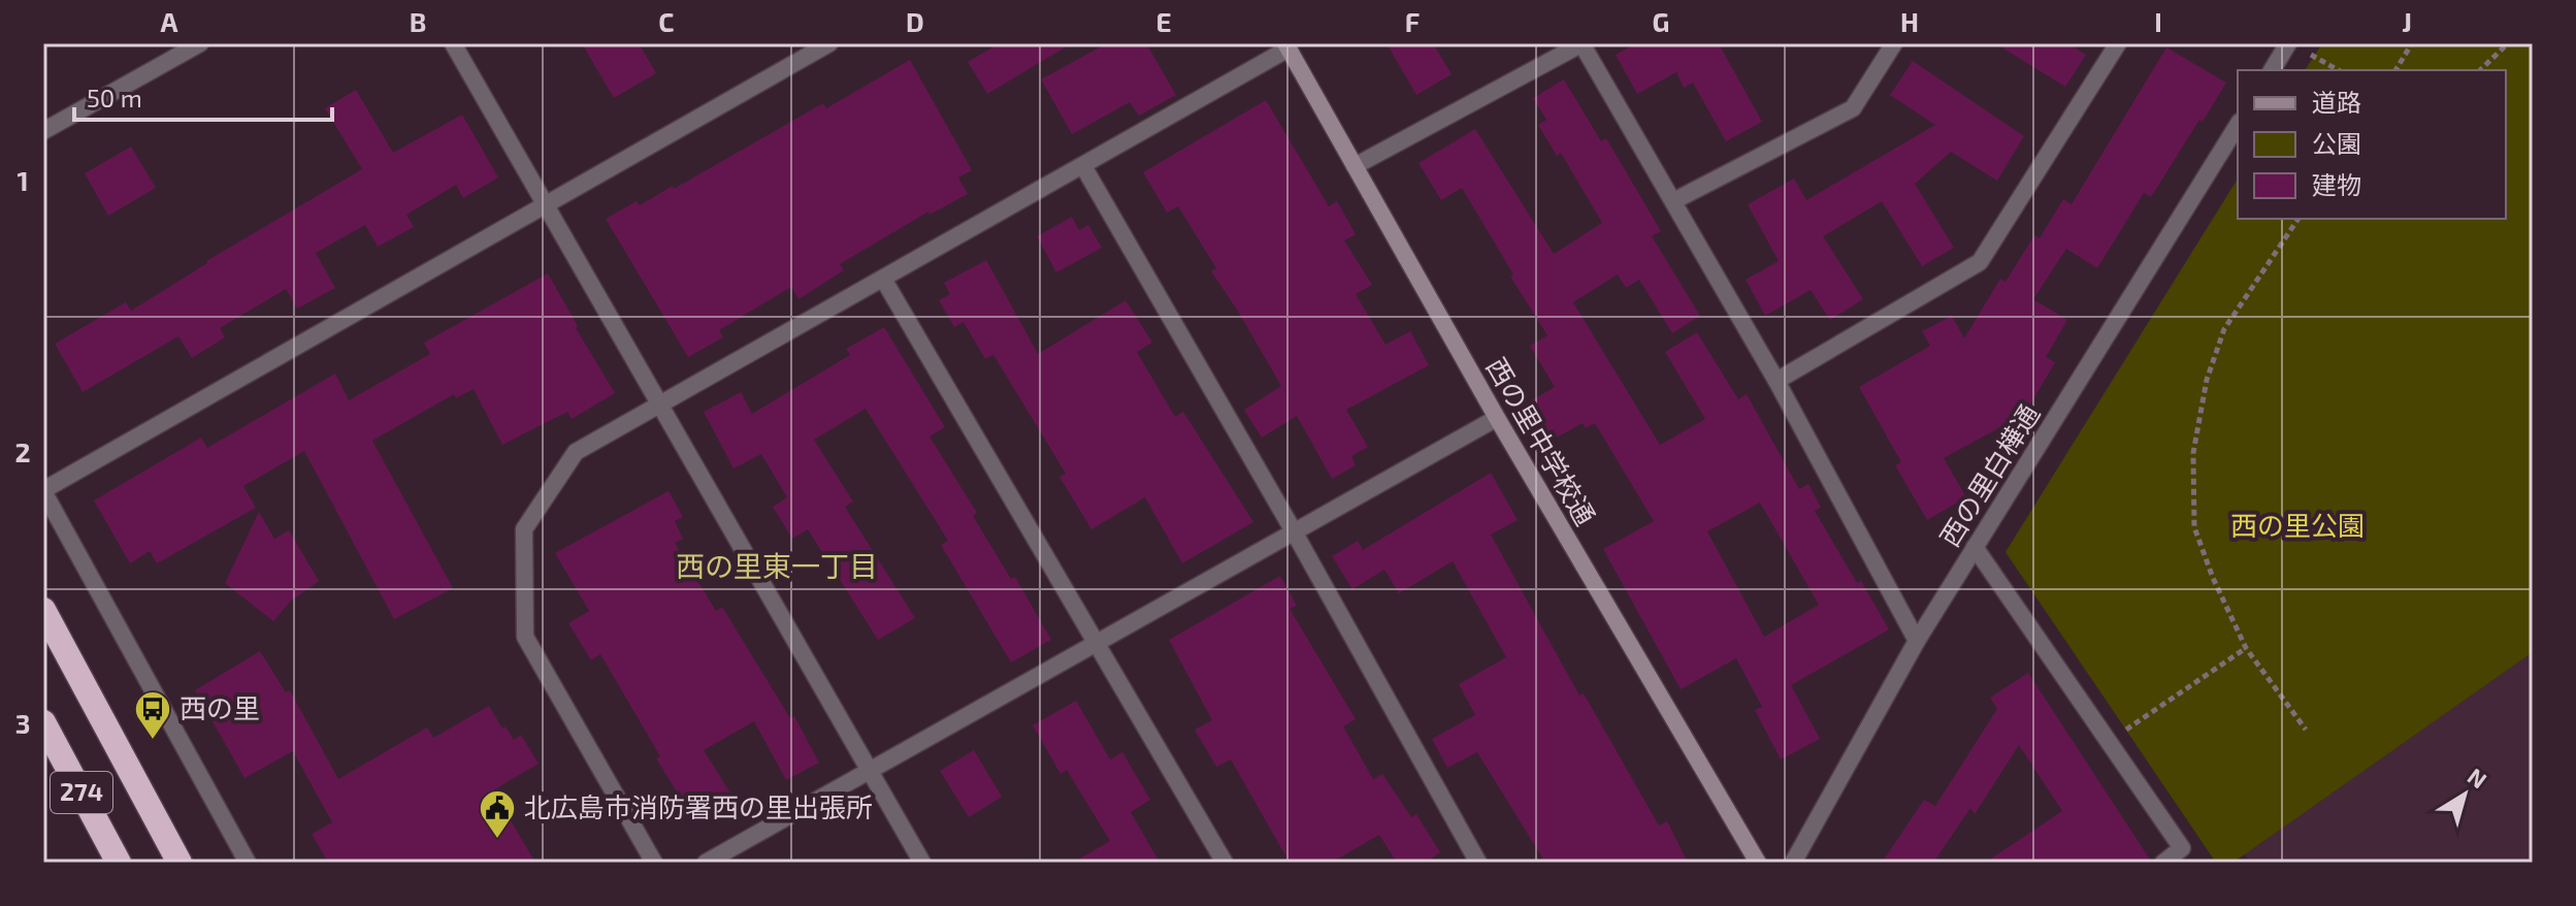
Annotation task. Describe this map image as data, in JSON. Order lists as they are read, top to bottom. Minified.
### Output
{"streets":{"highway":["274"],"street":["西の里中学校通","西の里白樺通"]},"districts":["西の里東一丁目"],"parks":["西の里公園"],"places":{"bus stop":["西の里"],"public building":["北広島市消防署西の里出張所"]},"legend":["道路","公園","建物"],"scale_bar":"50 m","north":"top right","grid":{"columns":["A","B","C","D","E","F","G","H","I","J"],"rows":["1","2","3"]}}
